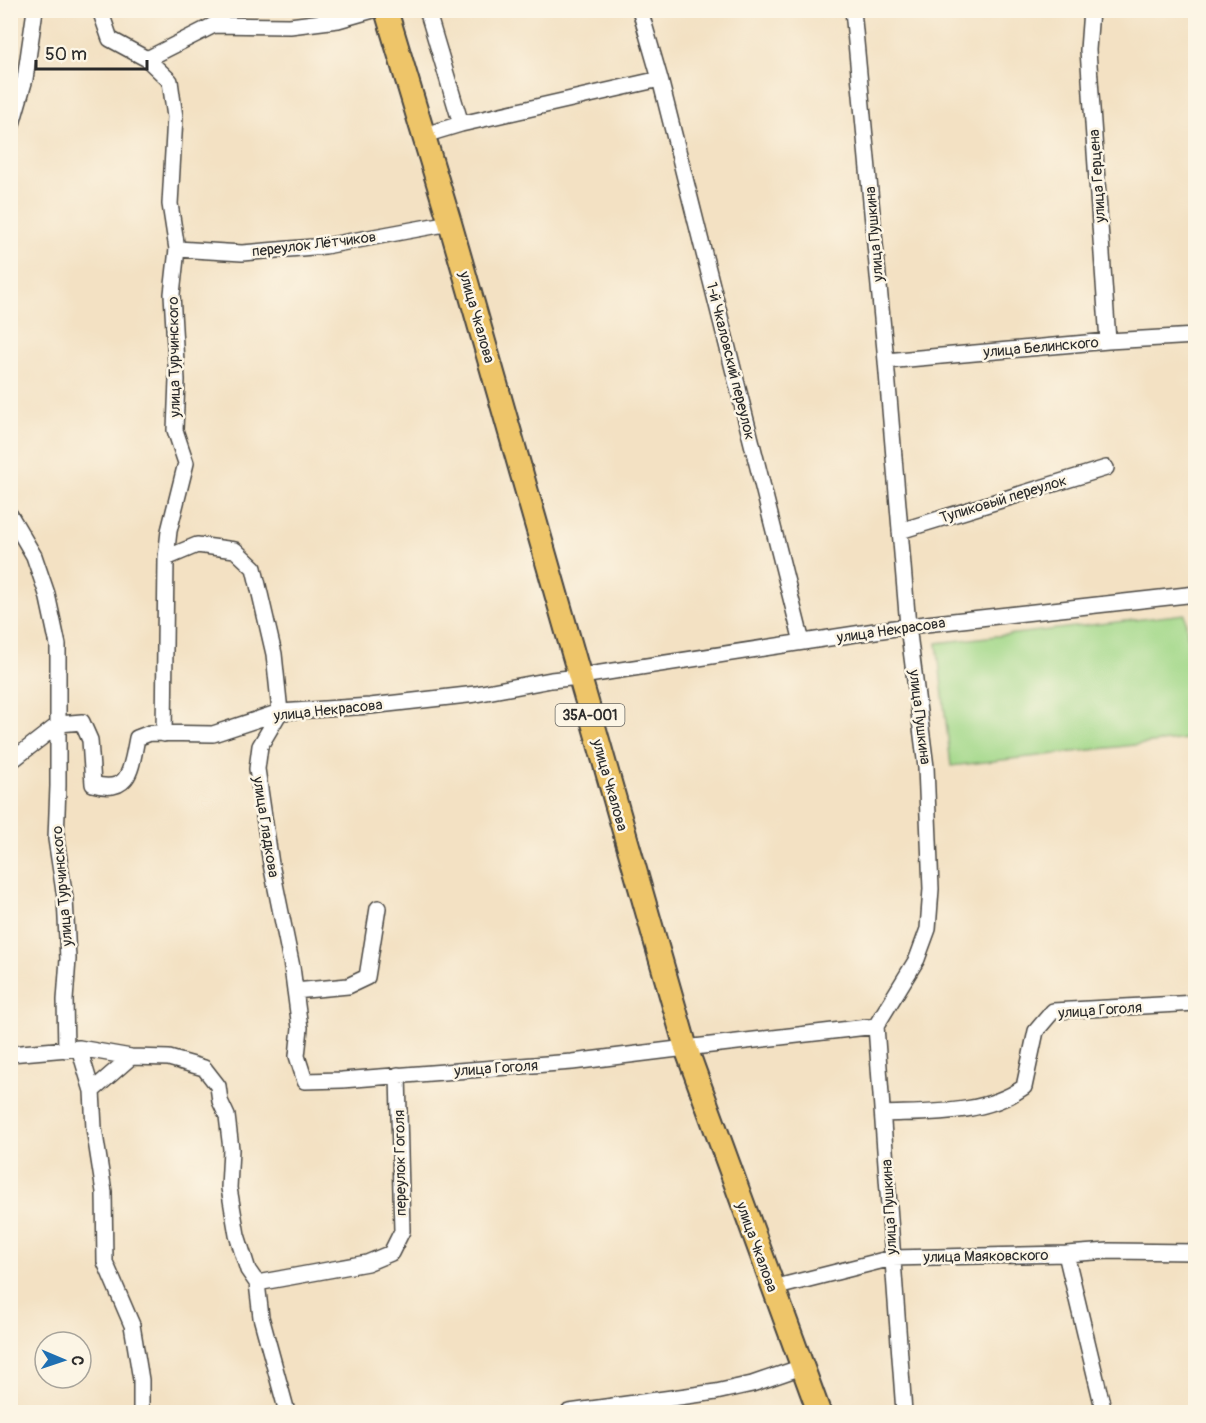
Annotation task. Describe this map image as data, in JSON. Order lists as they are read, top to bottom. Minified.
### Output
{"streets":{"main road":["улица Чкалова","35А-001"],"street":["улица Герцена","улица Пушкина","переулок Лётчиков","улица Белинского","улица Турчинского","1-й Чкаловский переулок","Тупиковый переулок","улица Некрасова","улица Гладкова","улица Гоголя","переулок Гоголя","улица Маяковского"]},"crossings":[["улица Герцена","улица Белинского"],["улица Пушкина","улица Белинского"],["улица Пушкина","Тупиковый переулок"],["улица Пушкина","улица Некрасова"],["улица Пушкина","улица Гоголя"],["улица Пушкина","улица Маяковского"],["переулок Лётчиков","улица Чкалова"],["переулок Лётчиков","улица Турчинского"],["улица Чкалова","улица Некрасова"],["улица Чкалова","улица Гоголя"],["улица Чкалова","улица Маяковского"],["улица Турчинского","улица Некрасова"],["1-й Чкаловский переулок","улица Некрасова"],["улица Некрасова","улица Гладкова"],["улица Гладкова","улица Гоголя"],["улица Гоголя","переулок Гоголя"]],"scale_bar":"50 m","north":"right"}
